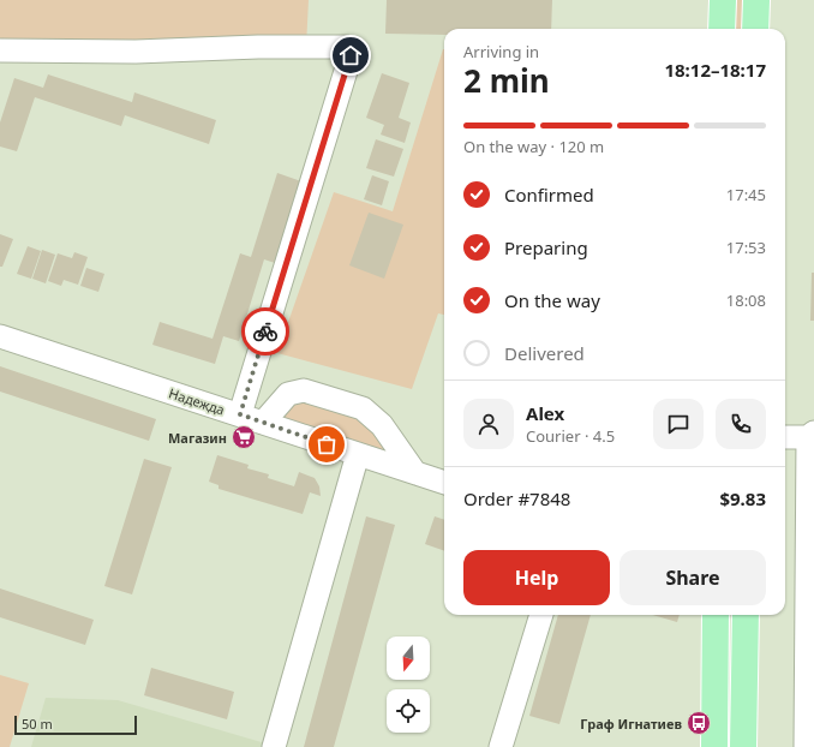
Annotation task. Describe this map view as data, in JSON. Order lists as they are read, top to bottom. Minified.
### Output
{"streets":{"street":["Надежда"]},"places":{"supermarket":["Магазин"],"bus stop":["Граф Игнатиев"]},"scale_bar":"50 m","north":"bottom","page":{"heading":["2 min","Arriving in","18:12–18:17"],"panel":["Alex","Courier · 4.5","Order #7848","$9.83"],"bar":"On the way · 120 m","list":[["Confirmed","17:45"],["Preparing","17:53"],["On the way","18:08"],"Delivered"],"buttons":["Help","Share"],"scale":"50 m"}}
